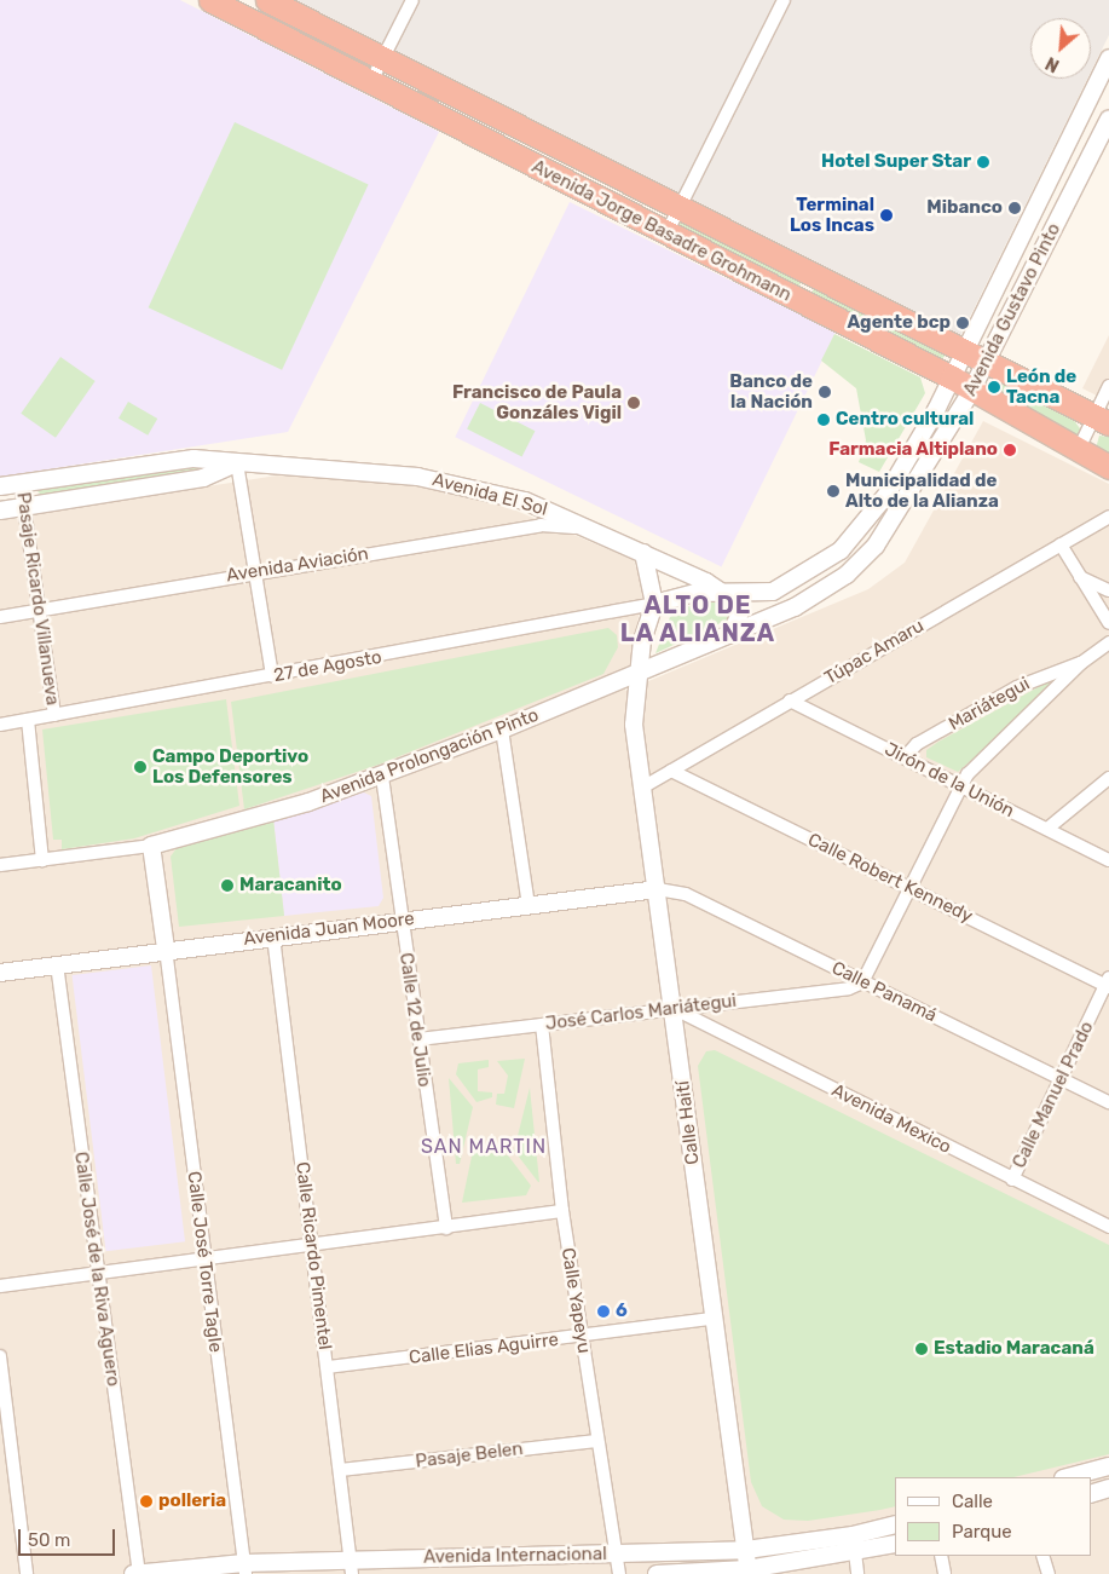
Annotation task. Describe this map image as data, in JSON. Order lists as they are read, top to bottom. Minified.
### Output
{"streets":{"highway":["Avenida Jorge Basadre Grohmann"],"main road":["Avenida Gustavo Pinto","Avenida El Sol","Avenida Prolongación Pinto","Avenida Juan Moore","Calle Haití","Avenida Internacional"],"street":["Avenida Aviación","Pasaje Ricardo Villanueva","Túpac Amaru","27 de Agosto","Mariátegui","Jirón de la Unión","Calle Robert Kennedy","Calle Panamá","José Carlos Mariátegui","Calle 12 de Julio","Calle Manuel Prado","Avenida Mexico","Calle Ricardo Pimentel","Calle José Torre Tagle","Calle José de la Riva Aguero","Calle Yapeyu","Calle Elias Aguirre","Pasaje Belen"]},"crossings":[["Avenida Jorge Basadre Grohmann","Avenida Gustavo Pinto"],["Avenida Gustavo Pinto","Avenida El Sol"],["Avenida Gustavo Pinto","27 de Agosto"],["Avenida Gustavo Pinto","Avenida Prolongación Pinto"],["Avenida Gustavo Pinto","Calle Haití"],["Avenida El Sol","Avenida Aviación"],["Avenida El Sol","Pasaje Ricardo Villanueva"],["Avenida Aviación","Pasaje Ricardo Villanueva"],["Pasaje Ricardo Villanueva","27 de Agosto"],["Túpac Amaru","Jirón de la Unión"],["Túpac Amaru","Calle Robert Kennedy"],["Túpac Amaru","Calle Haití"],["27 de Agosto","Calle Haití"],["Mariátegui","Jirón de la Unión"],["Avenida Prolongación Pinto","Calle 12 de Julio"],["Avenida Prolongación Pinto","Calle Haití"],["Calle Robert Kennedy","Calle Manuel Prado"],["Avenida Juan Moore","Calle Panamá"],["Avenida Juan Moore","Calle 12 de Julio"],["Avenida Juan Moore","Calle Haití"],["Avenida Juan Moore","Calle Ricardo Pimentel"],["Avenida Juan Moore","Calle José Torre Tagle"],["Avenida Juan Moore","Calle José de la Riva Aguero"],["Calle Panamá","José Carlos Mariátegui"],["Calle Panamá","Calle Manuel Prado"],["Calle Panamá","Calle Haití"],["José Carlos Mariátegui","Calle 12 de Julio"],["José Carlos Mariátegui","Avenida Mexico"],["José Carlos Mariátegui","Calle Haití"],["José Carlos Mariátegui","Calle Yapeyu"],["Calle Manuel Prado","Avenida Mexico"],["Avenida Mexico","Calle Haití"],["Calle Haití","Calle Elias Aguirre"],["Calle Haití","Avenida Internacional"],["Calle Ricardo Pimentel","Calle Elias Aguirre"],["Calle Ricardo Pimentel","Pasaje Belen"],["Calle Ricardo Pimentel","Avenida Internacional"],["Calle José Torre Tagle","Avenida Internacional"],["Calle José de la Riva Aguero","Avenida Internacional"],["Calle Yapeyu","Calle Elias Aguirre"],["Calle Yapeyu","Pasaje Belen"],["Calle Yapeyu","Avenida Internacional"]],"districts":["ALTO DE LA ALIANZA","SAN MARTIN"],"places":["Hotel Super Star","Mibanco","Terminal Los Incas","Agente bcp","León de Tacna","Banco de la Nación","Francisco de Paula Gonzáles Vigil","Centro cultural","Farmacia Altiplano","Municipalidad de Alto de la Alianza","Campo Deportivo Los Defensores","Maracanito","6","Estadio Maracaná","polleria"],"legend":["Calle","Parque"],"scale_bar":"50 m","north":"bottom left"}
